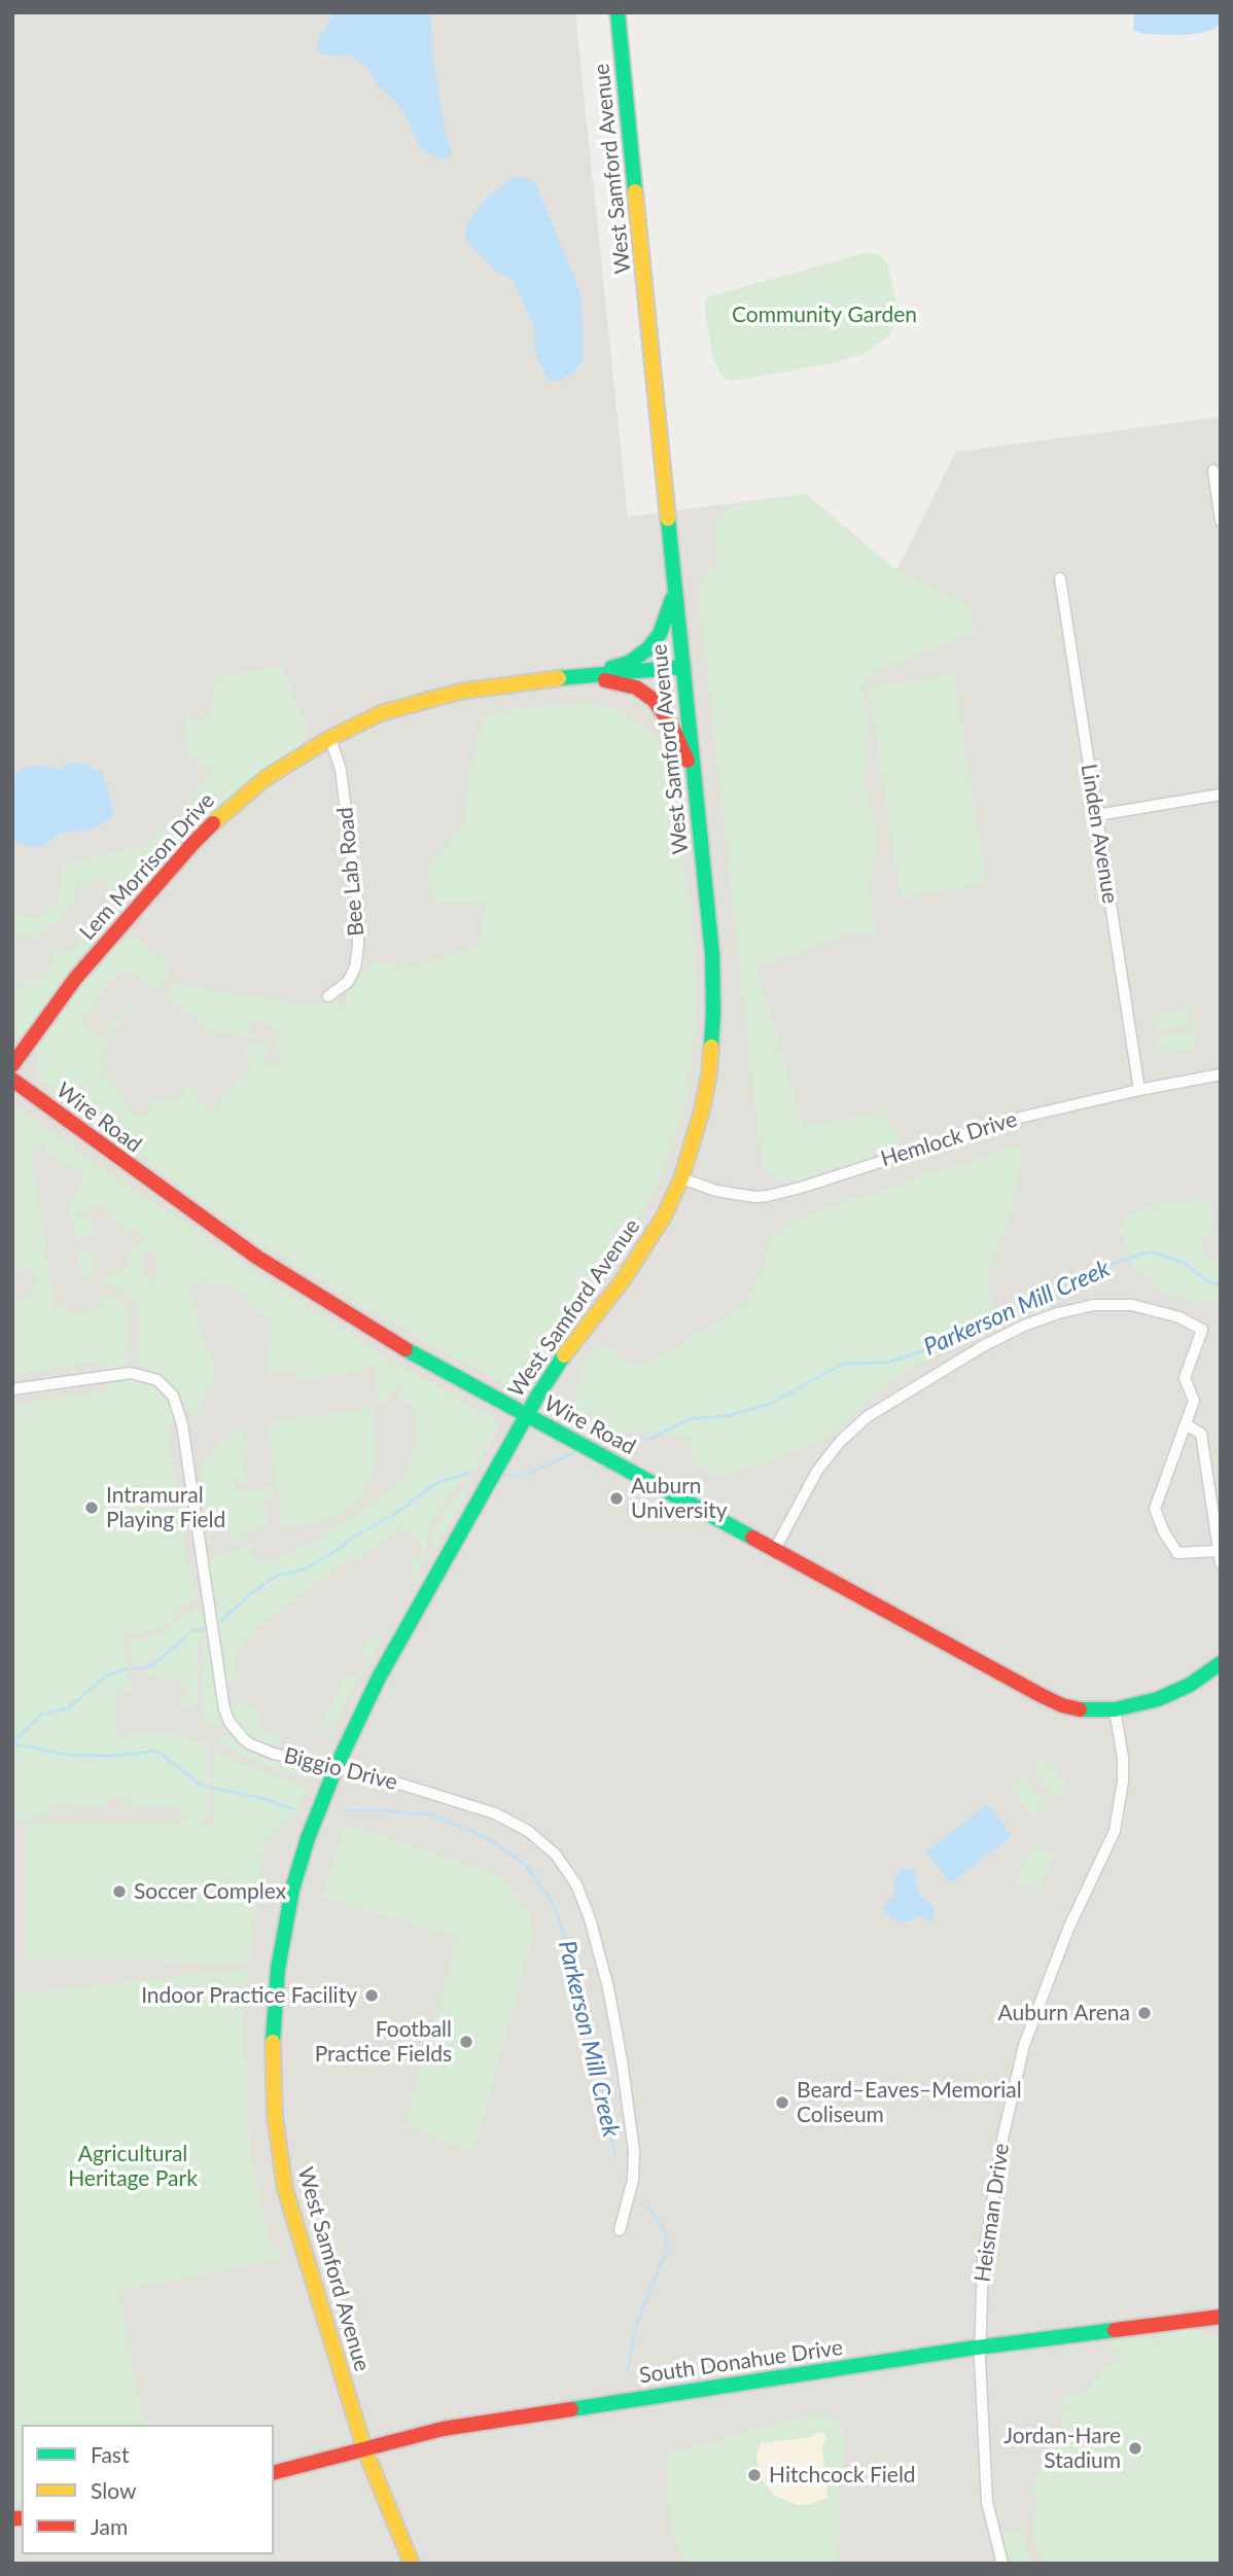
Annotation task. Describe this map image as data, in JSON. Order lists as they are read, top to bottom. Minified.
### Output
{"streets":{"street":["West Samford Avenue","Linden Avenue","Lem Morrison Drive","Bee Lab Road","Wire Road","Hemlock Drive","Biggio Drive","Heisman Drive","South Donahue Drive"]},"crossings":[["West Samford Avenue","Lem Morrison Drive"],["West Samford Avenue","Wire Road"],["West Samford Avenue","Hemlock Drive"],["West Samford Avenue","Biggio Drive"],["West Samford Avenue","South Donahue Drive"],["Linden Avenue","Hemlock Drive"],["Lem Morrison Drive","Bee Lab Road"],["Wire Road","Heisman Drive"],["Heisman Drive","South Donahue Drive"]],"water":["Parkerson Mill Creek"],"parks":["Community Garden","Agricultural Heritage Park"],"places":["Auburn University","Intramural Playing Field","Soccer Complex","Indoor Practice Facility","Auburn Arena","Football Practice Fields","Beard–Eaves–Memorial Coliseum","Jordan-Hare Stadium","Hitchcock Field"],"legend":["Fast","Slow","Jam"]}
